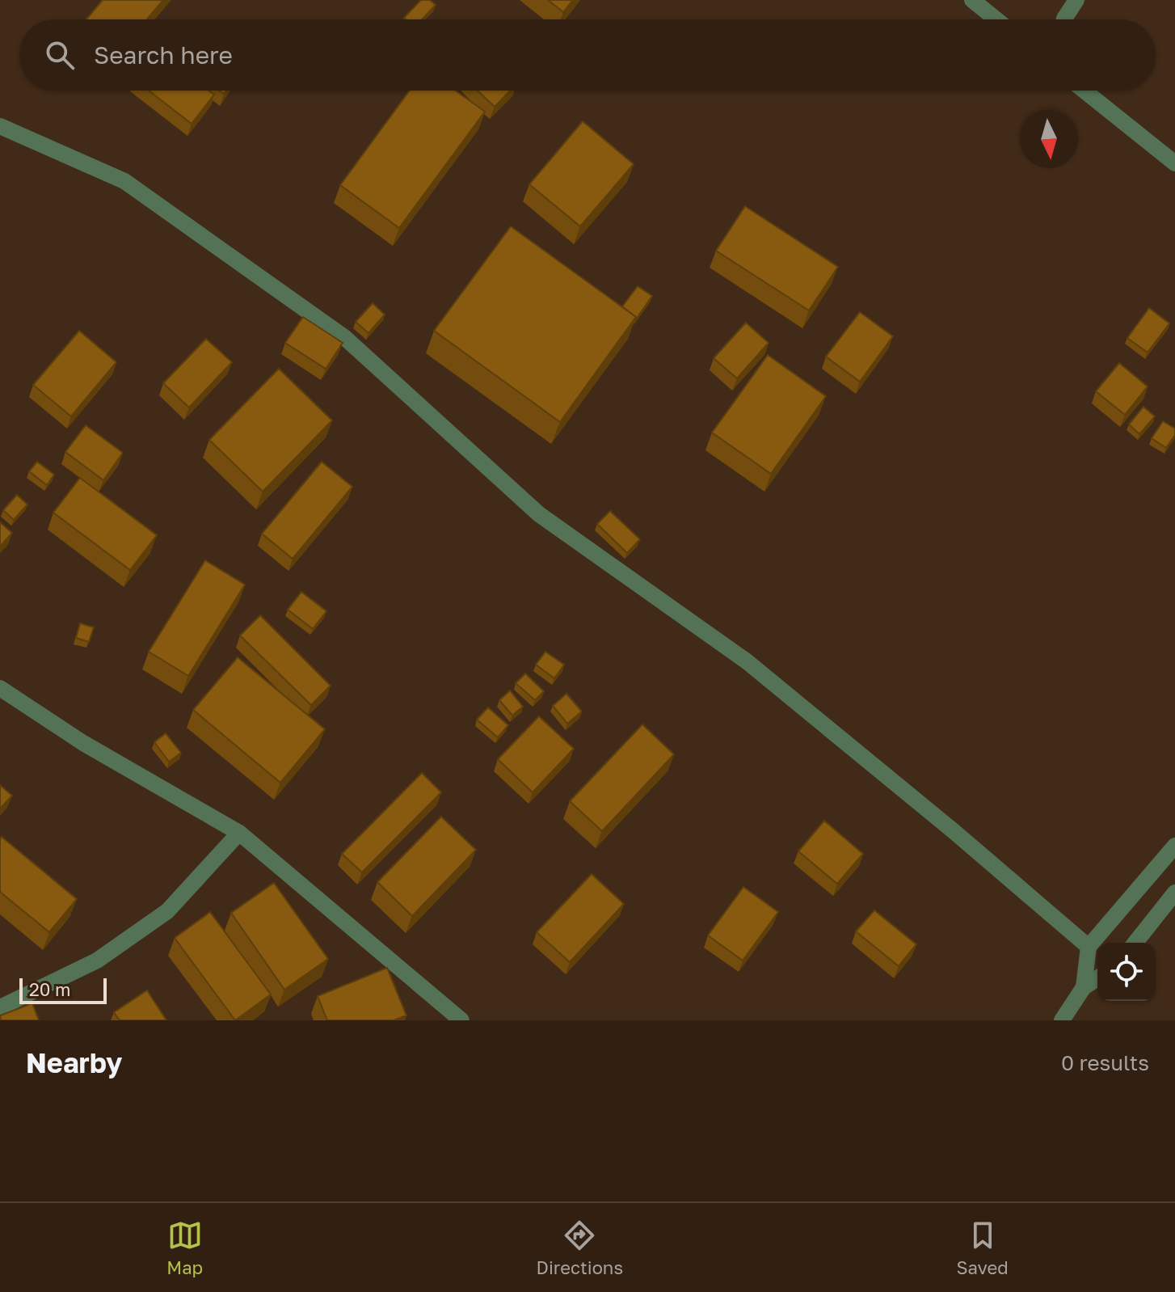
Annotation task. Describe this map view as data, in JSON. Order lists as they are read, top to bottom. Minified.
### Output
{"scale_bar":"20 m","north":"bottom","page":{"search":"Search here","scale":"20 m","heading":["Nearby","0 results"],"nav":["Map","Directions","Saved"]}}
